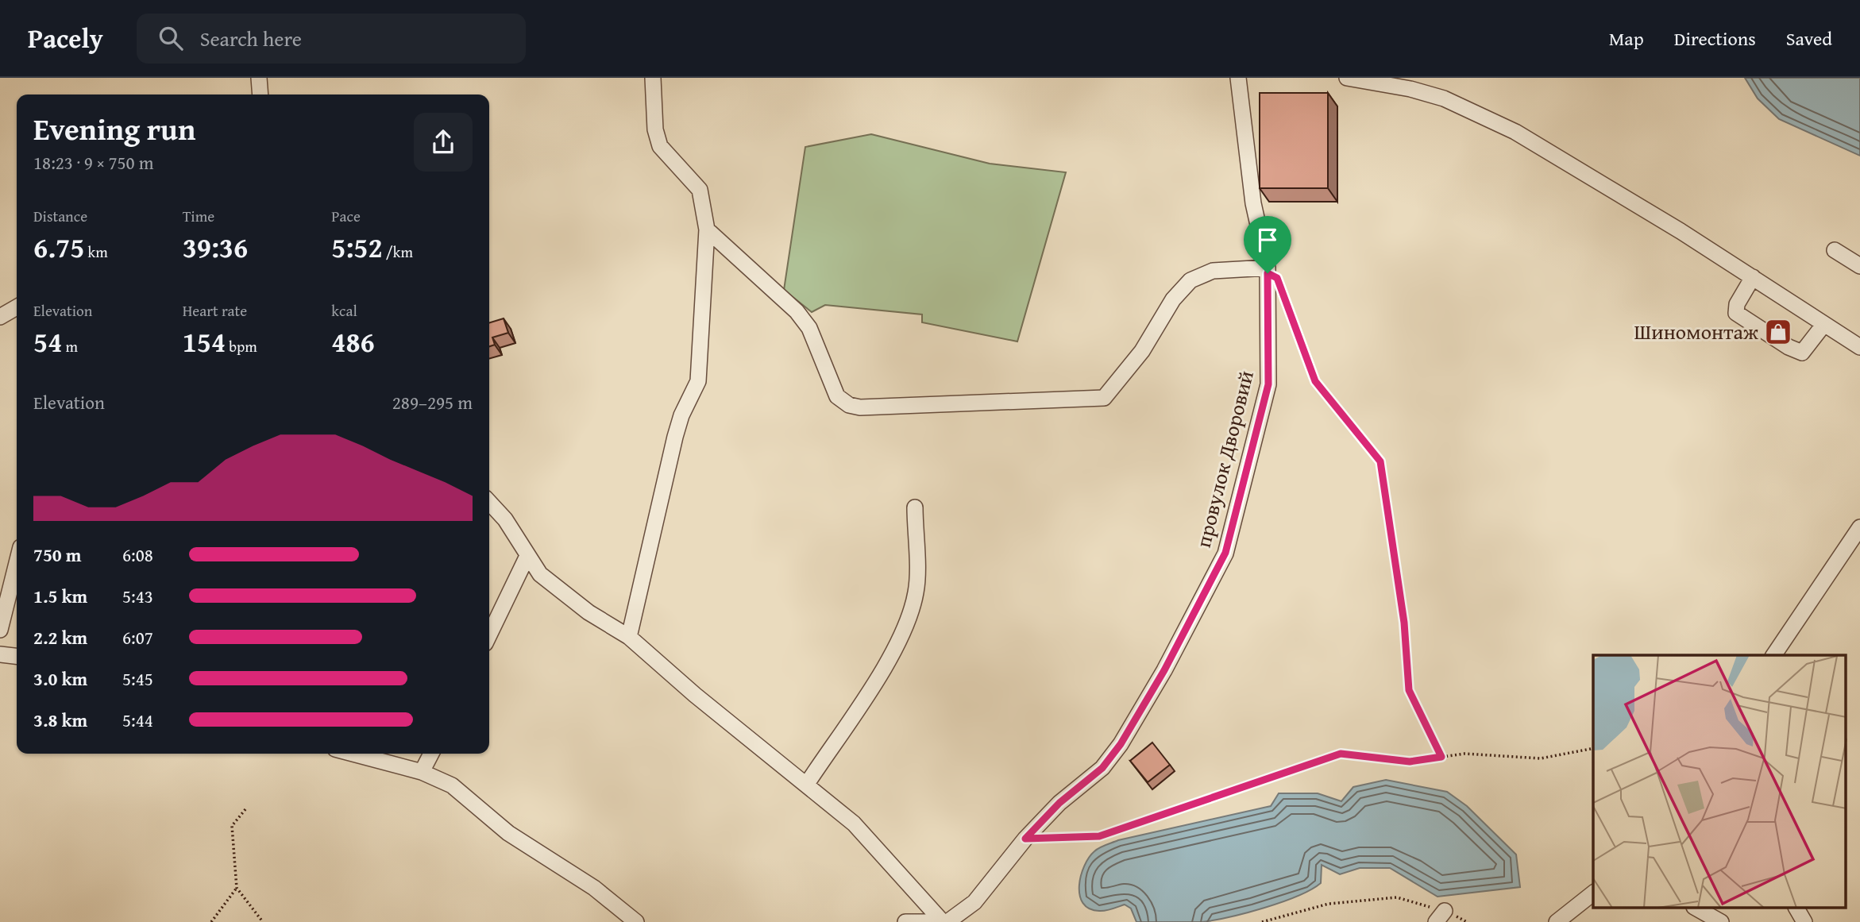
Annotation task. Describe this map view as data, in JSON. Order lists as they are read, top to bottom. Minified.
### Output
{"streets":{"street":["провулок Дворовий"]},"places":{"shop":["Шиномонтаж"]},"page":{"header":"Pacely","search":"Search here","nav":["Map","Directions","Saved"],"heading":["Evening run","18:23 · 9 × 750 m"],"stats":[["Distance","6.75 km"],["Time","39:36"],["Pace","5:52 /km"],["Elevation","54 m"],["Heart rate","154 bpm"],["kcal","486"]],"chart":["Elevation","289–295 m"],"list":[{"name":"750 m","note":"6:08"},{"name":"1.5 km","note":"5:43"},{"name":"2.2 km","note":"6:07"},{"name":"3.0 km","note":"5:45"},{"name":"3.8 km","note":"5:44"}]}}
